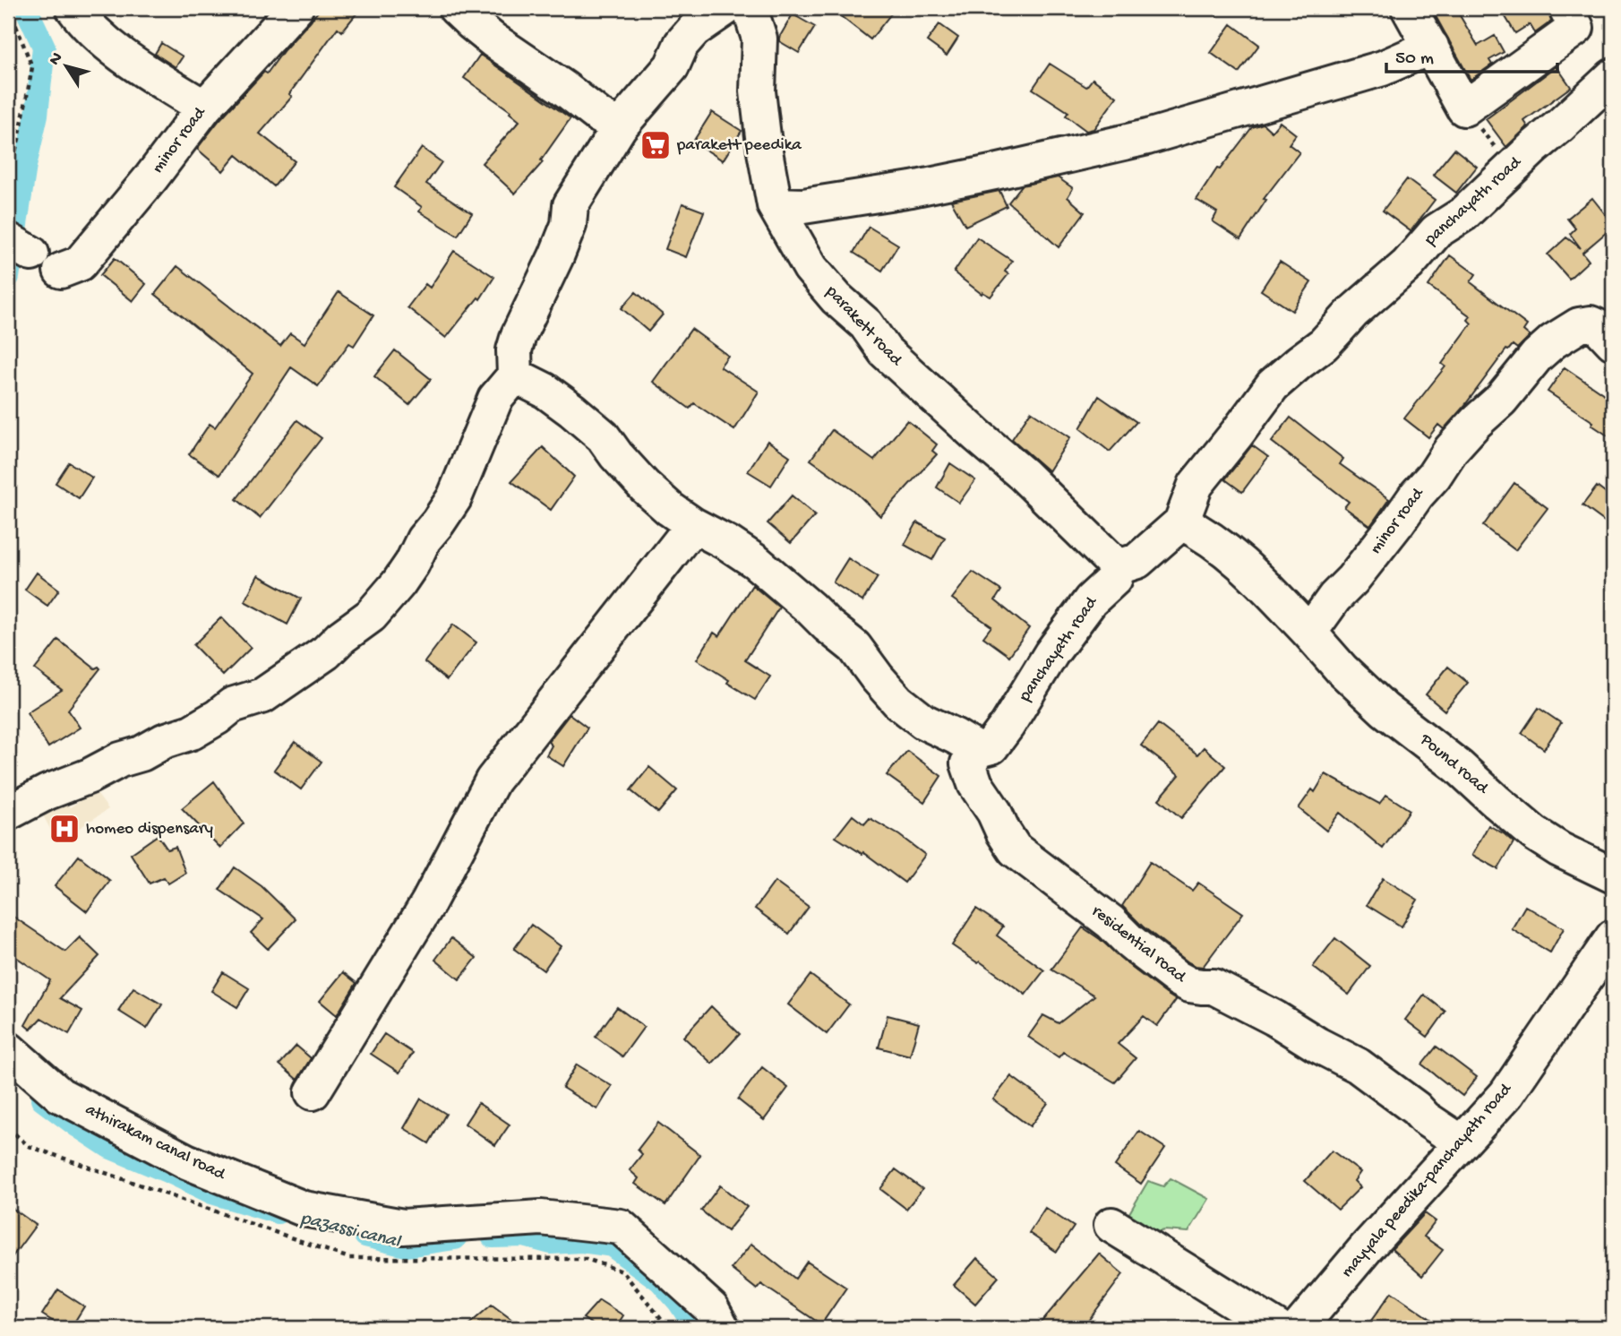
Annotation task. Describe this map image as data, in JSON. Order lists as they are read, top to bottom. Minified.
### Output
{"streets":{"street":["minor road","panchayath road","parakett road","Pound road","residential road","athirakam canal road","mayyala peedika-panchayath road"]},"crossings":[["minor road","Pound road"],["panchayath road","parakett road"],["panchayath road","residential road"],["residential road","mayyala peedika-panchayath road"]],"water":["pazassi canal"],"places":{"supermarket":["parakett peedika"],"hospital":["homeo dispensary"]},"scale_bar":"50 m","north":"top left"}
